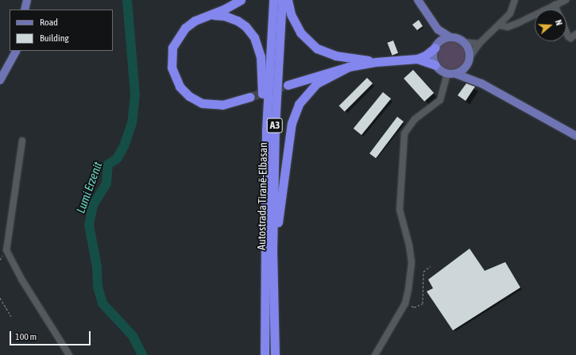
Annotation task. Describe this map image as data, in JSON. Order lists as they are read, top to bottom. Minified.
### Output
{"streets":{"highway":["A3","Autostrada Tiranë-Elbasan"]},"water":["Lumi Erzenit"],"legend":["Road","Building"],"scale_bar":"100 m","north":"right"}
